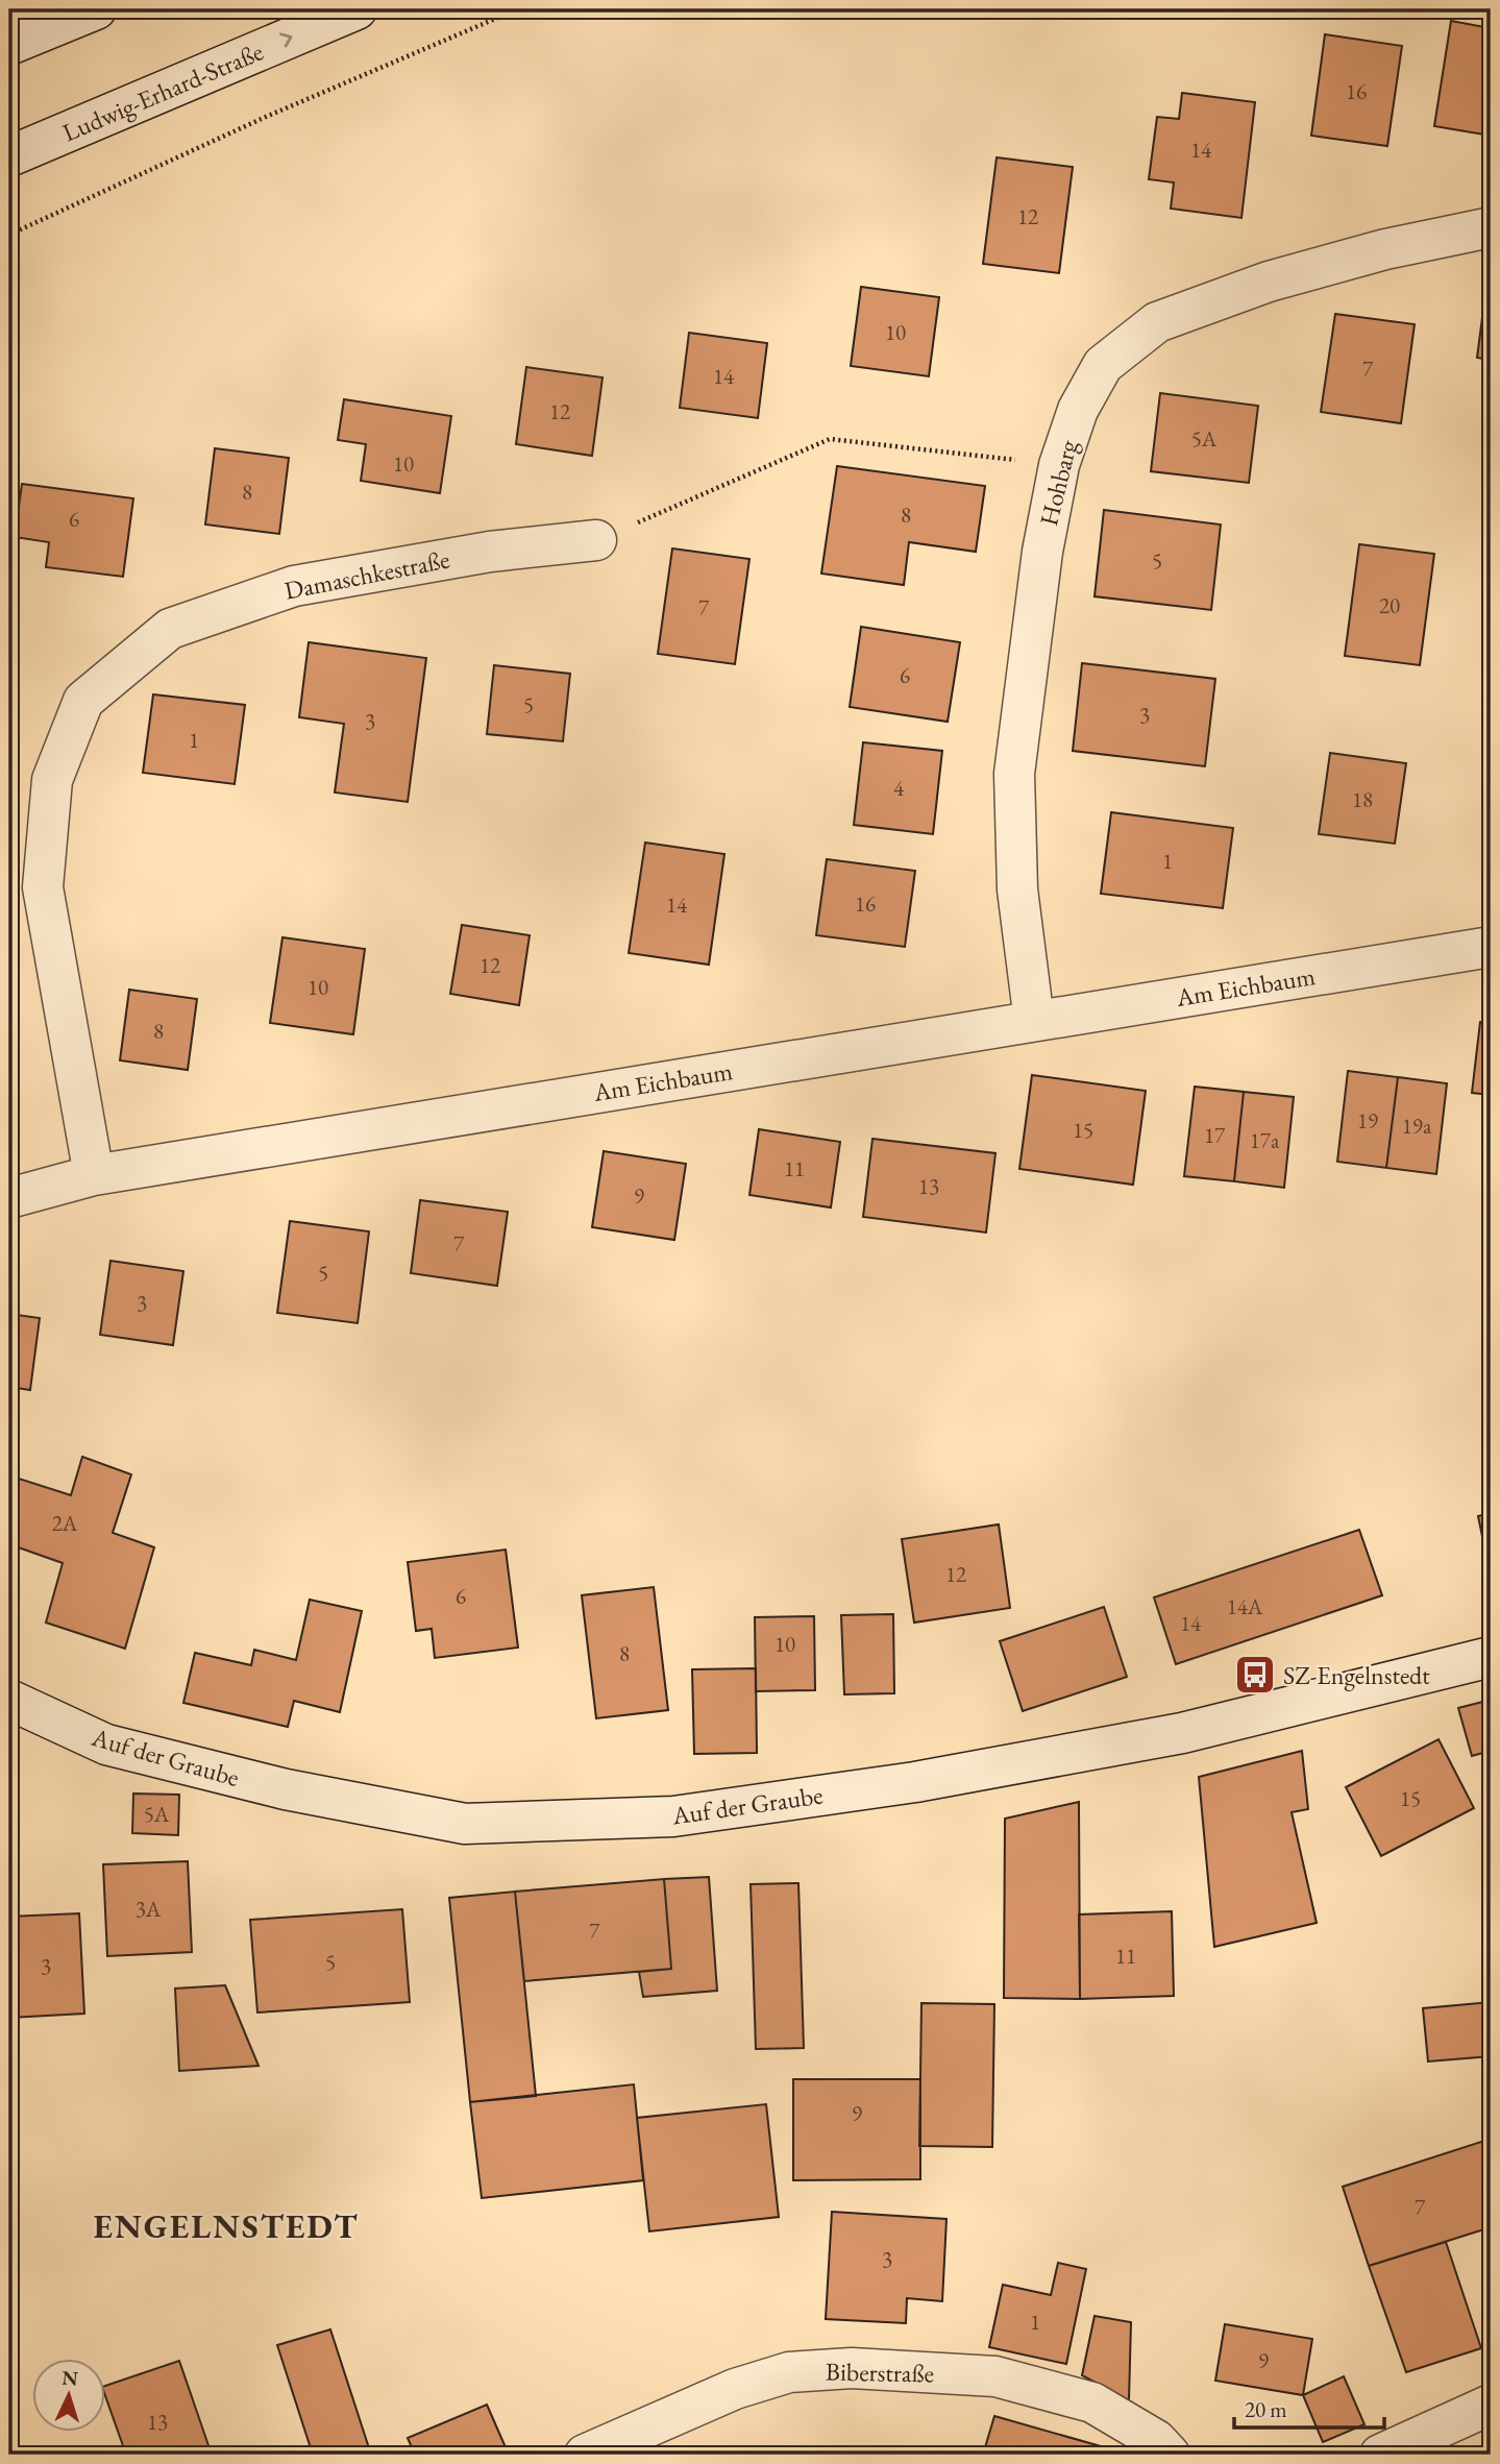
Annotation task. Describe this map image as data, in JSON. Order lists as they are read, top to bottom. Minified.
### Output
{"streets":{"street":["Ludwig-Erhard-Straße","Hohbarg","Damaschkestraße","Am Eichbaum","Auf der Graube","Biberstraße"]},"crossings":[["Hohbarg","Am Eichbaum"],["Damaschkestraße","Am Eichbaum"]],"one_way":["Ludwig-Erhard-Straße"],"districts":["ENGELNSTEDT"],"places":{"bus stop":["SZ-Engelnstedt"]},"house_numbers":["16","14","12","10","7","14","12","5A","10","8","8","6","5","20","7","6","5","3","3","1","4","18","1","16","14","12","10","8","19","19a","15","17","17a","11","13","9","7","5","3","2A","12","6","14A","14","10","8","15","5A","3A","7","11","5","3","9","7","3","1","9","13"],"scale_bar":"20 m","north":"top"}
